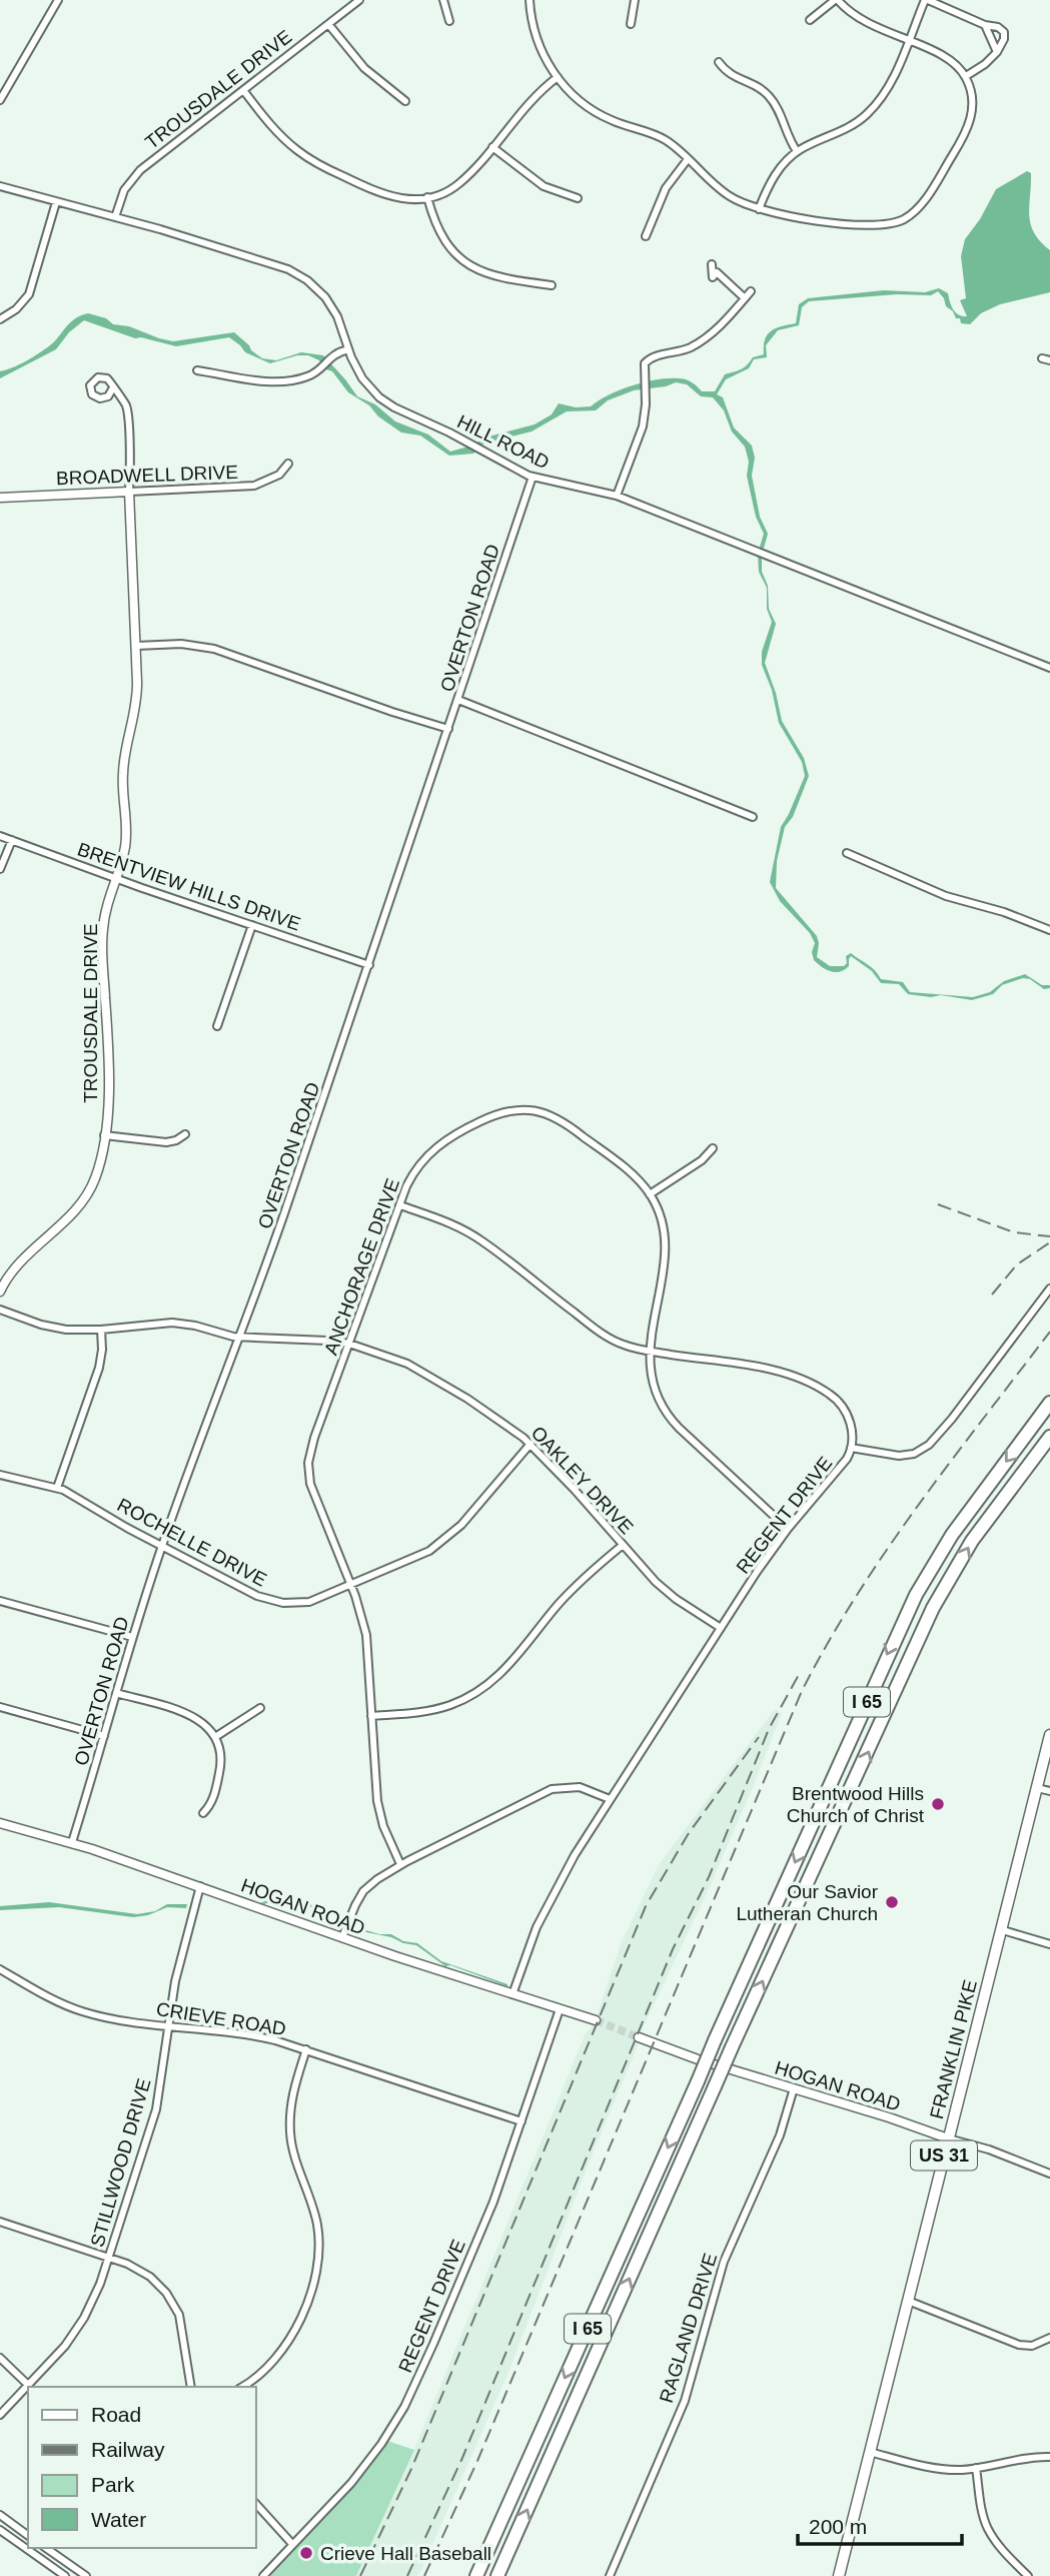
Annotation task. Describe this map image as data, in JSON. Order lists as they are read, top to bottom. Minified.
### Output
{"streets":{"highway":["I 65"],"main road":["FRANKLIN PIKE","US 31"],"street":["TROUSDALE DRIVE","HILL ROAD","BROADWELL DRIVE","OVERTON ROAD","BRENTVIEW HILLS DRIVE","ANCHORAGE DRIVE","OAKLEY DRIVE","REGENT DRIVE","ROCHELLE DRIVE","HOGAN ROAD","CRIEVE ROAD","STILLWOOD DRIVE","RAGLAND DRIVE"]},"crossings":[["TROUSDALE DRIVE","HILL ROAD"],["TROUSDALE DRIVE","BROADWELL DRIVE"],["TROUSDALE DRIVE","BRENTVIEW HILLS DRIVE"],["HILL ROAD","OVERTON ROAD"],["OVERTON ROAD","BRENTVIEW HILLS DRIVE"],["OVERTON ROAD","OAKLEY DRIVE"],["OVERTON ROAD","ROCHELLE DRIVE"],["OVERTON ROAD","HOGAN ROAD"],["ANCHORAGE DRIVE","OAKLEY DRIVE"],["ANCHORAGE DRIVE","REGENT DRIVE"],["ANCHORAGE DRIVE","ROCHELLE DRIVE"],["OAKLEY DRIVE","REGENT DRIVE"],["OAKLEY DRIVE","ROCHELLE DRIVE"],["REGENT DRIVE","HOGAN ROAD"],["REGENT DRIVE","CRIEVE ROAD"],["HOGAN ROAD","FRANKLIN PIKE"],["HOGAN ROAD","STILLWOOD DRIVE"],["HOGAN ROAD","RAGLAND DRIVE"],["CRIEVE ROAD","STILLWOOD DRIVE"]],"places":["Brentwood Hills Church of Christ","Our Savior Lutheran Church","Crieve Hall Baseball"],"legend":["Road","Railway","Park","Water"],"scale_bar":"200 m"}
